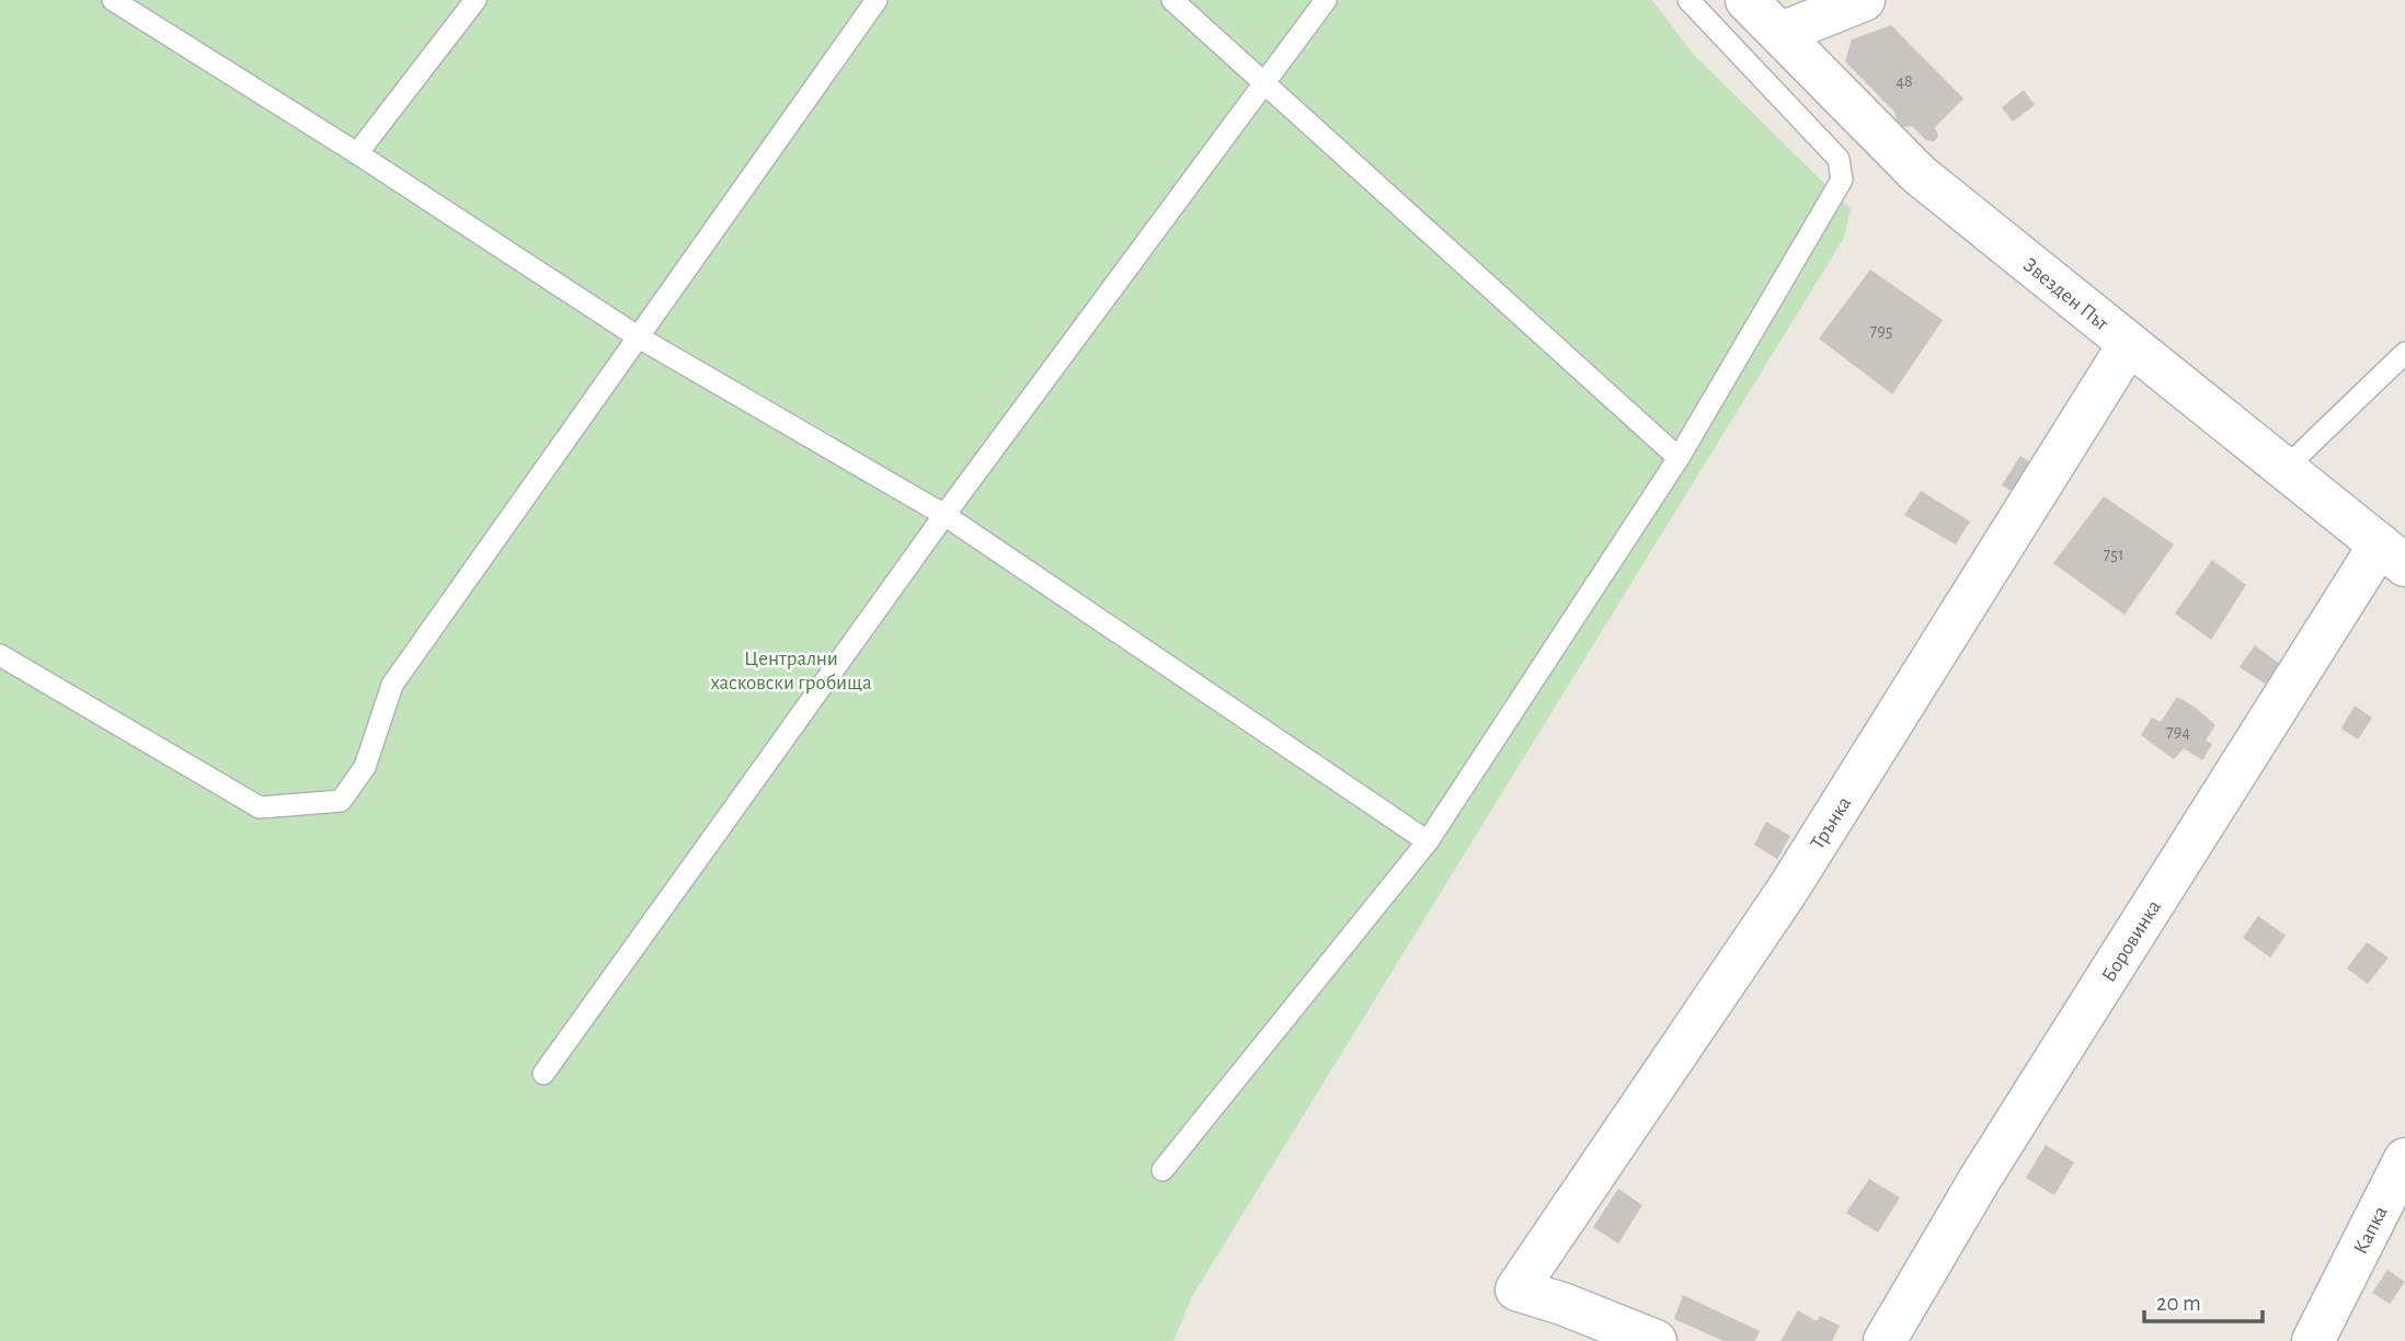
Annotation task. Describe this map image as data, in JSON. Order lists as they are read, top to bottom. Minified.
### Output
{"streets":{"street":["Звезден Път","Трънка","Боровинка","Капка"]},"crossings":[["Звезден Път","Трънка"],["Звезден Път","Боровинка"]],"parks":["Централни хасковски гробища"],"house_numbers":["48","795","751","794"],"scale_bar":"20 m"}
